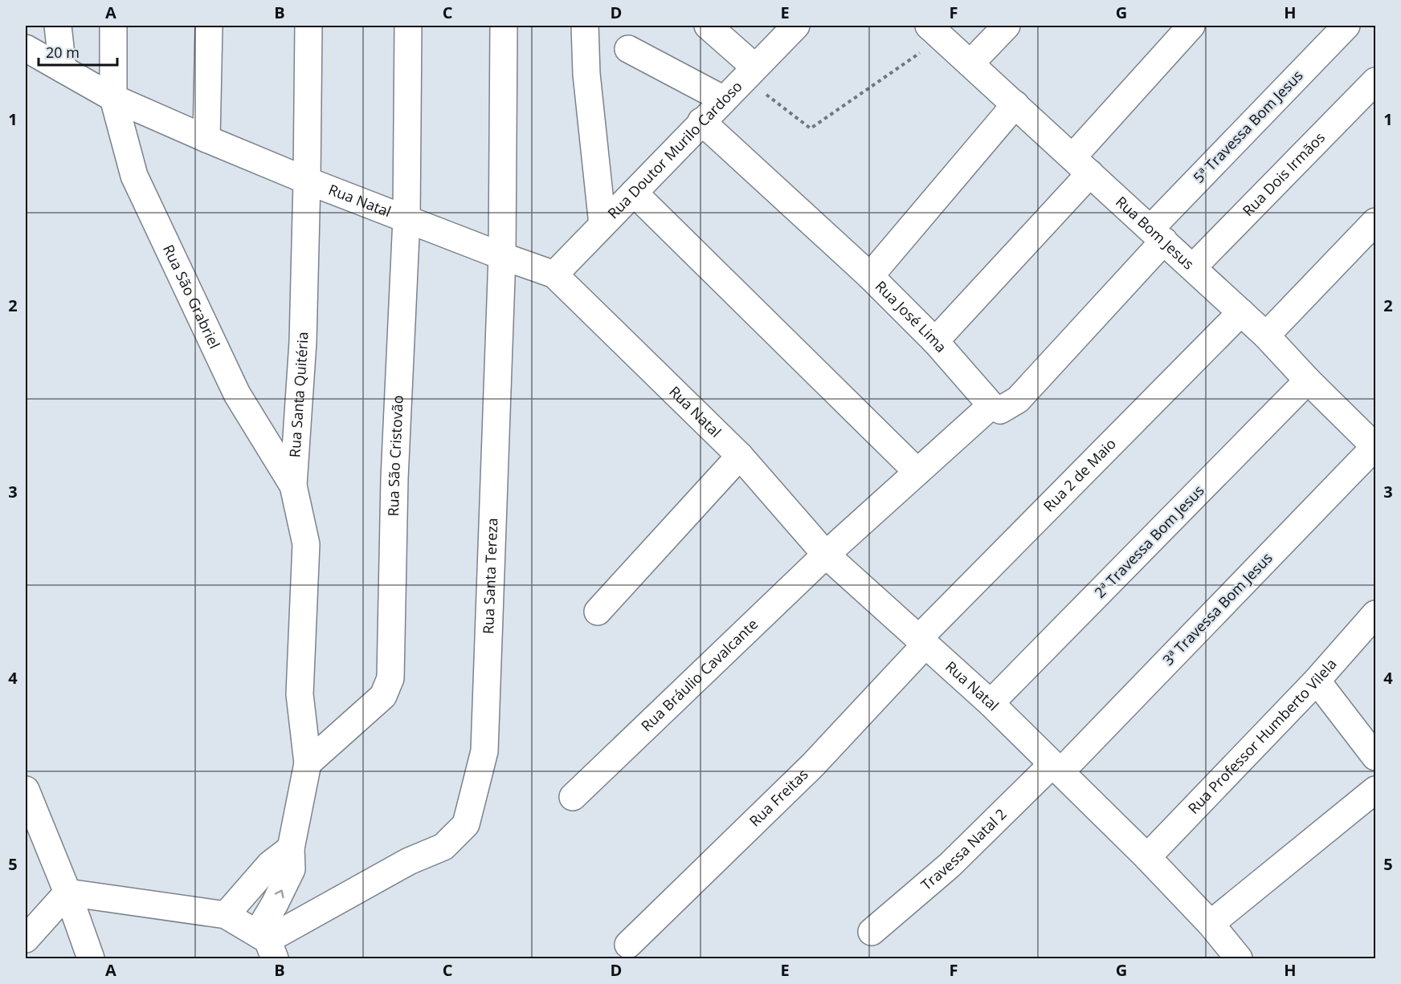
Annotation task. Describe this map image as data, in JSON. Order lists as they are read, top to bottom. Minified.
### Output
{"streets":{"street":["5ª Travessa Bom Jesus","Rua Doutor Murilo Cardoso","Rua Dois Irmãos","Rua Natal","Rua Bom Jesus","Rua São Grabriel","Rua José Lima","Rua Santa Quitéria","Rua São Cristovão","Rua 2 de Maio","2ª Travessa Bom Jesus","Rua Santa Tereza","3ª Travessa Bom Jesus","Rua Bráulio Cavalcante","Rua Professor Humberto Vilela","Rua Freitas","Travessa Natal 2"]},"crossings":[["5ª Travessa Bom Jesus","Rua Bom Jesus"],["5ª Travessa Bom Jesus","Rua José Lima"],["5ª Travessa Bom Jesus","Rua Bráulio Cavalcante"],["Rua Doutor Murilo Cardoso","Rua Natal"],["Rua Doutor Murilo Cardoso","Rua José Lima"],["Rua Dois Irmãos","Rua Bom Jesus"],["Rua Natal","Rua São Grabriel"],["Rua Natal","Rua Santa Quitéria"],["Rua Natal","Rua São Cristovão"],["Rua Natal","Rua 2 de Maio"],["Rua Natal","2ª Travessa Bom Jesus"],["Rua Natal","Rua Santa Tereza"],["Rua Natal","3ª Travessa Bom Jesus"],["Rua Natal","Rua Bráulio Cavalcante"],["Rua Natal","Rua Professor Humberto Vilela"],["Rua Natal","Rua Freitas"],["Rua Natal","Travessa Natal 2"],["Rua Bom Jesus","Rua 2 de Maio"],["Rua Bom Jesus","2ª Travessa Bom Jesus"],["Rua Bom Jesus","3ª Travessa Bom Jesus"],["Rua São Grabriel","Rua Santa Quitéria"],["Rua José Lima","Rua Bráulio Cavalcante"],["Rua Santa Quitéria","Rua São Cristovão"],["Rua 2 de Maio","Rua Freitas"],["3ª Travessa Bom Jesus","Travessa Natal 2"]],"scale_bar":"20 m","grid":{"columns":["A","B","C","D","E","F","G","H"],"rows":["1","2","3","4","5"]}}
